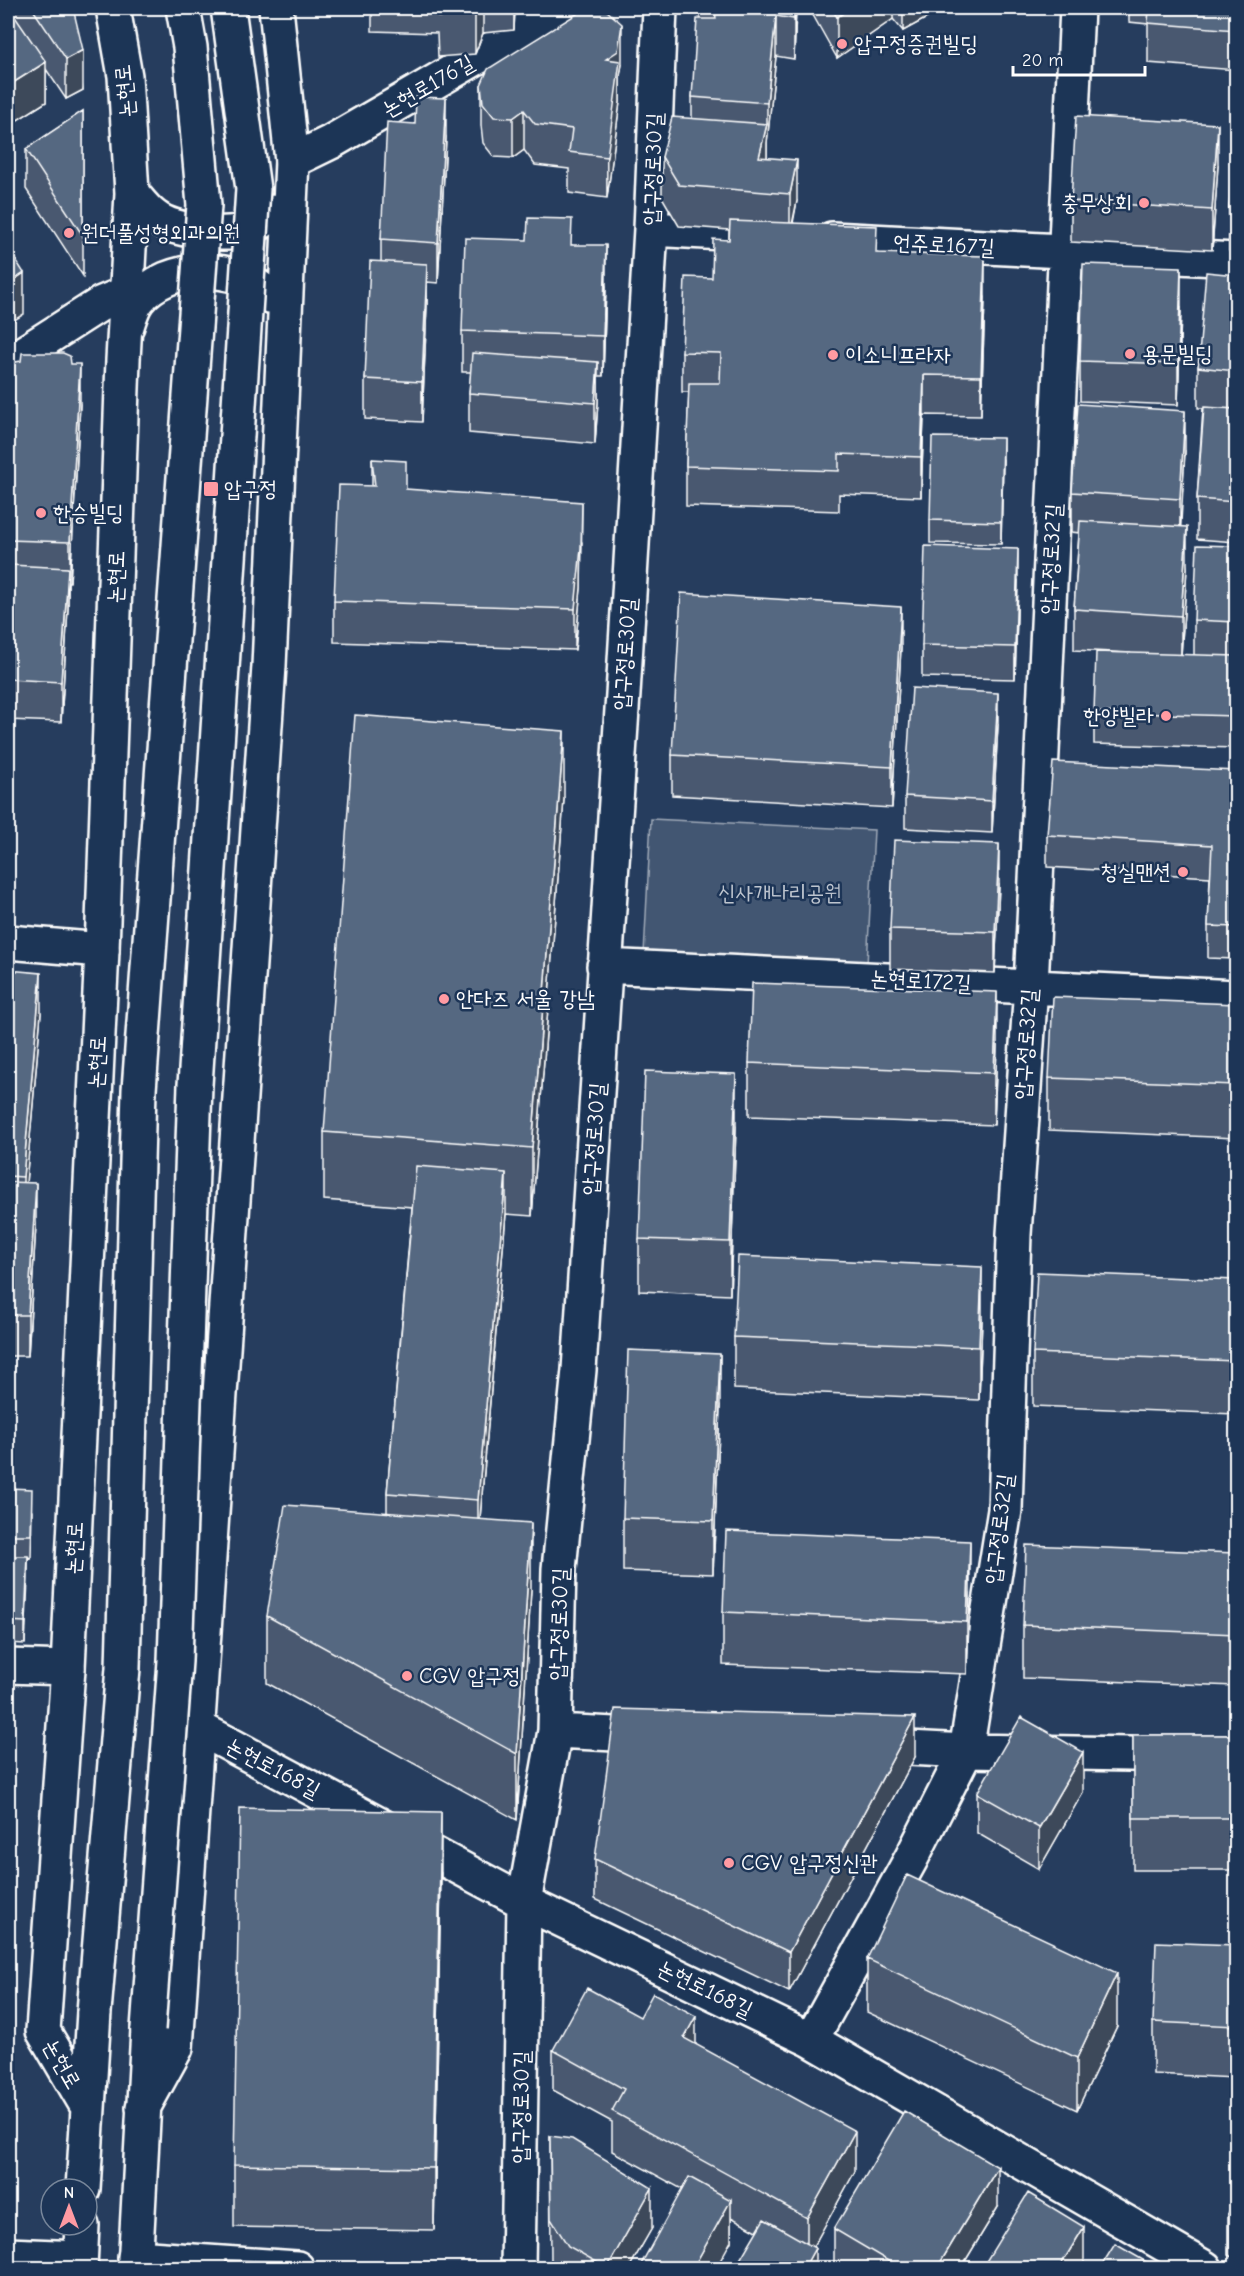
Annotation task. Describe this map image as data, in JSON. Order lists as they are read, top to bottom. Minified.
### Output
{"streets":{"main road":["논현로176길","논현로","압구정로30길","언주로167길","압구정로32길","논현로172길","논현로168길"]},"crossings":[["압구정로30길","언주로167길"],["압구정로30길","논현로172길"],["압구정로30길","논현로168길"],["언주로167길","압구정로32길"],["압구정로32길","논현로172길"],["압구정로32길","논현로168길"]],"parks":["신사개나리공원"],"places":{"other":["압구정증권빌딩","충무상회","원더풀성형외과의원","용문빌딩","이소니프라자","한승빌딩","한양빌라","청실맨션","안다즈 서울 강남","CGV 압구정","CGV 압구정신관"],"transit":["압구정"]},"scale_bar":"20 m","north":"top"}
